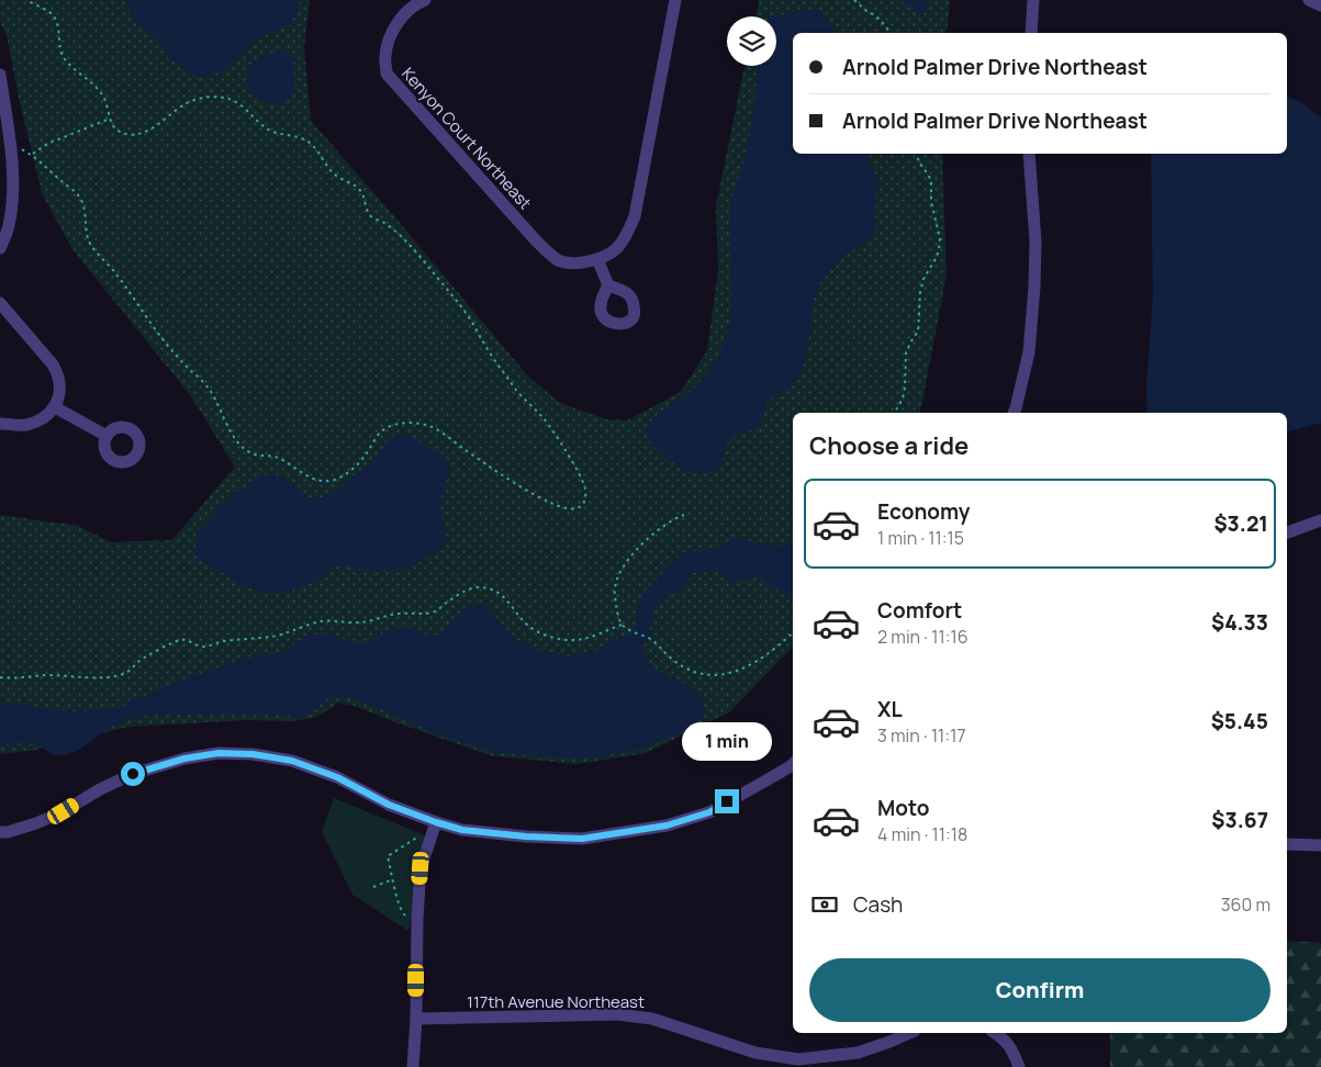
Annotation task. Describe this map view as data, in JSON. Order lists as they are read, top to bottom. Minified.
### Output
{"streets":{"street":["Kenyon Court Northeast","117th Avenue Northeast"]},"page":{"banner":["Arnold Palmer Drive Northeast","Arnold Palmer Drive Northeast"],"heading":"Choose a ride","list":[{"name":"Economy","note":"1 min · 11:15","value":"$3.21"},{"name":"Comfort","note":"2 min · 11:16","value":"$4.33"},{"name":"XL","note":"3 min · 11:17","value":"$5.45"},{"name":"Moto","note":"4 min · 11:18","value":"$3.67"}],"bubble":"1 min","pay":["Cash","360 m"],"buttons":"Confirm"}}
